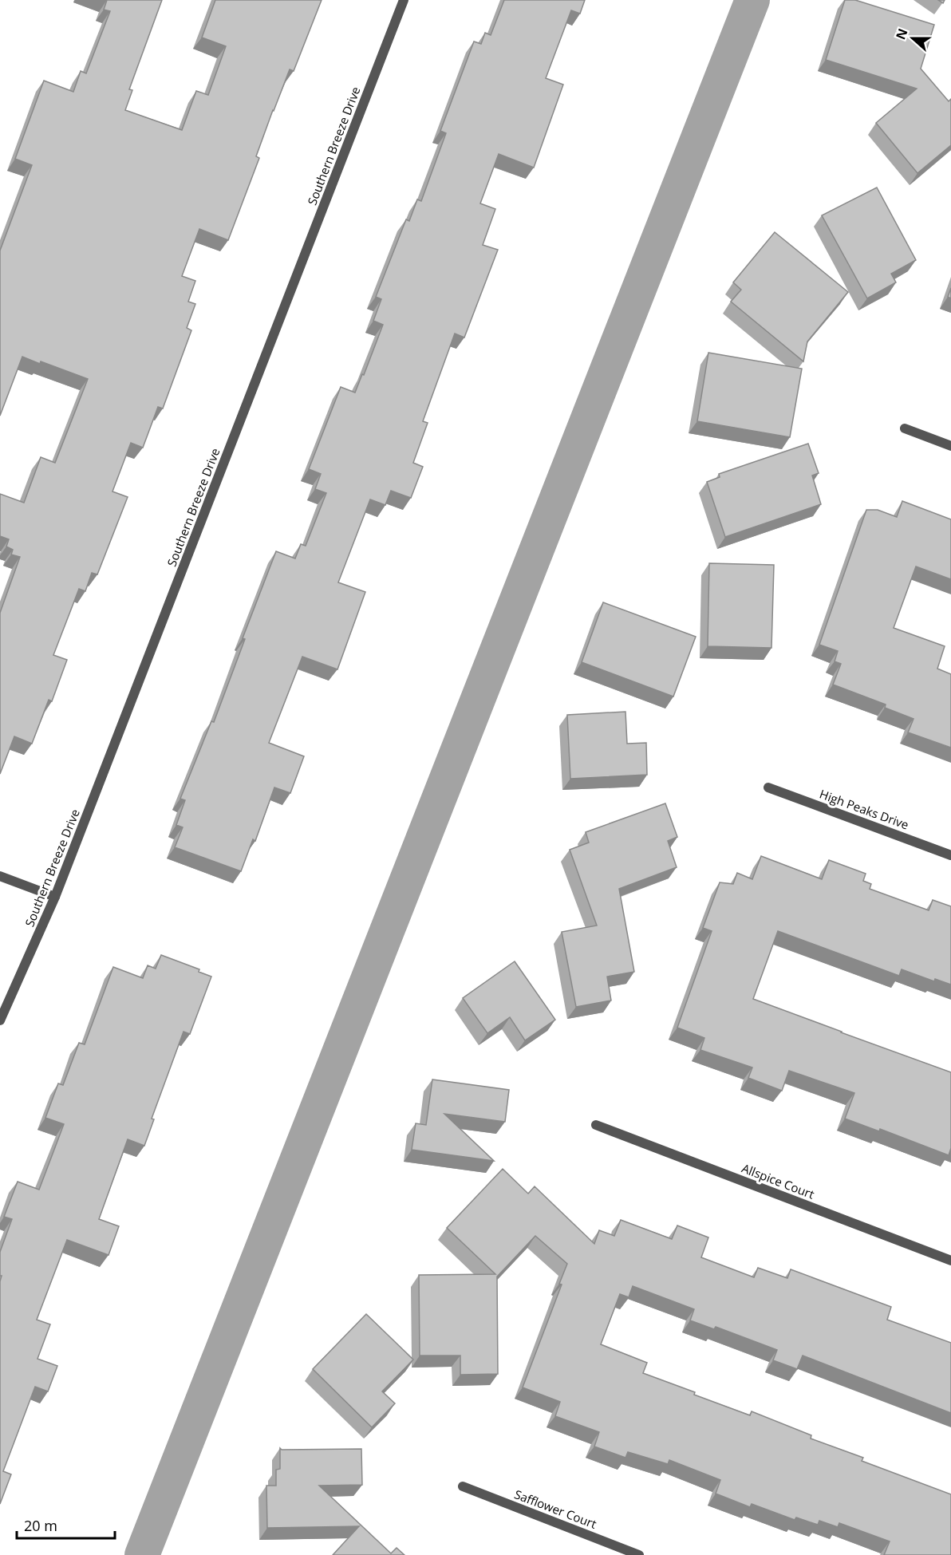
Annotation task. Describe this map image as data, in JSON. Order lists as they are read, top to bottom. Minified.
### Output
{"streets":{"street":["Southern Breeze Drive","High Peaks Drive","Allspice Court","Safflower Court"]},"scale_bar":"20 m","north":"left"}
